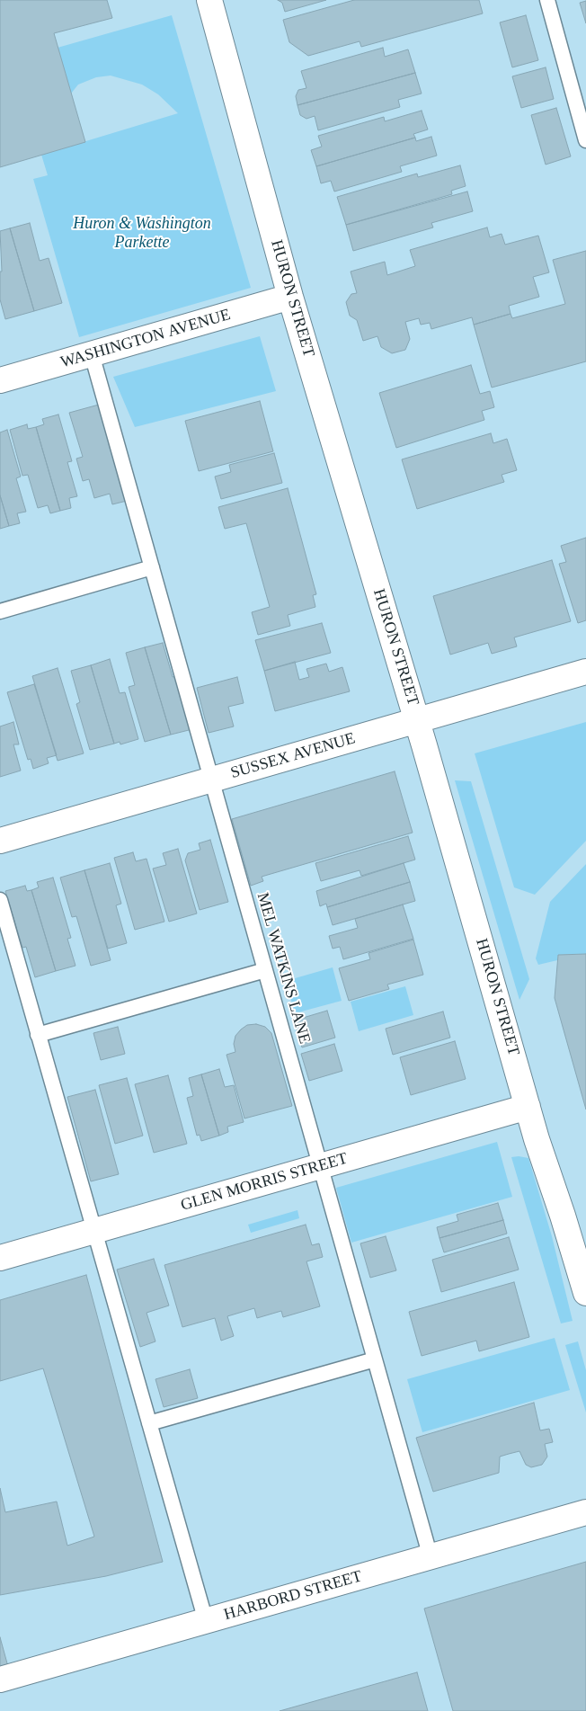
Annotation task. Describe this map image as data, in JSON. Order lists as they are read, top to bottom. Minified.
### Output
{"streets":{"street":["HURON STREET","WASHINGTON AVENUE","SUSSEX AVENUE","GLEN MORRIS STREET","HARBORD STREET"],"lane":["MEL WATKINS LANE"]},"crossings":[["HURON STREET","WASHINGTON AVENUE"],["HURON STREET","SUSSEX AVENUE"],["HURON STREET","GLEN MORRIS STREET"],["WASHINGTON AVENUE","MEL WATKINS LANE"],["SUSSEX AVENUE","MEL WATKINS LANE"],["MEL WATKINS LANE","GLEN MORRIS STREET"],["MEL WATKINS LANE","HARBORD STREET"]],"parks":["Huron & Washington Parkette"]}
